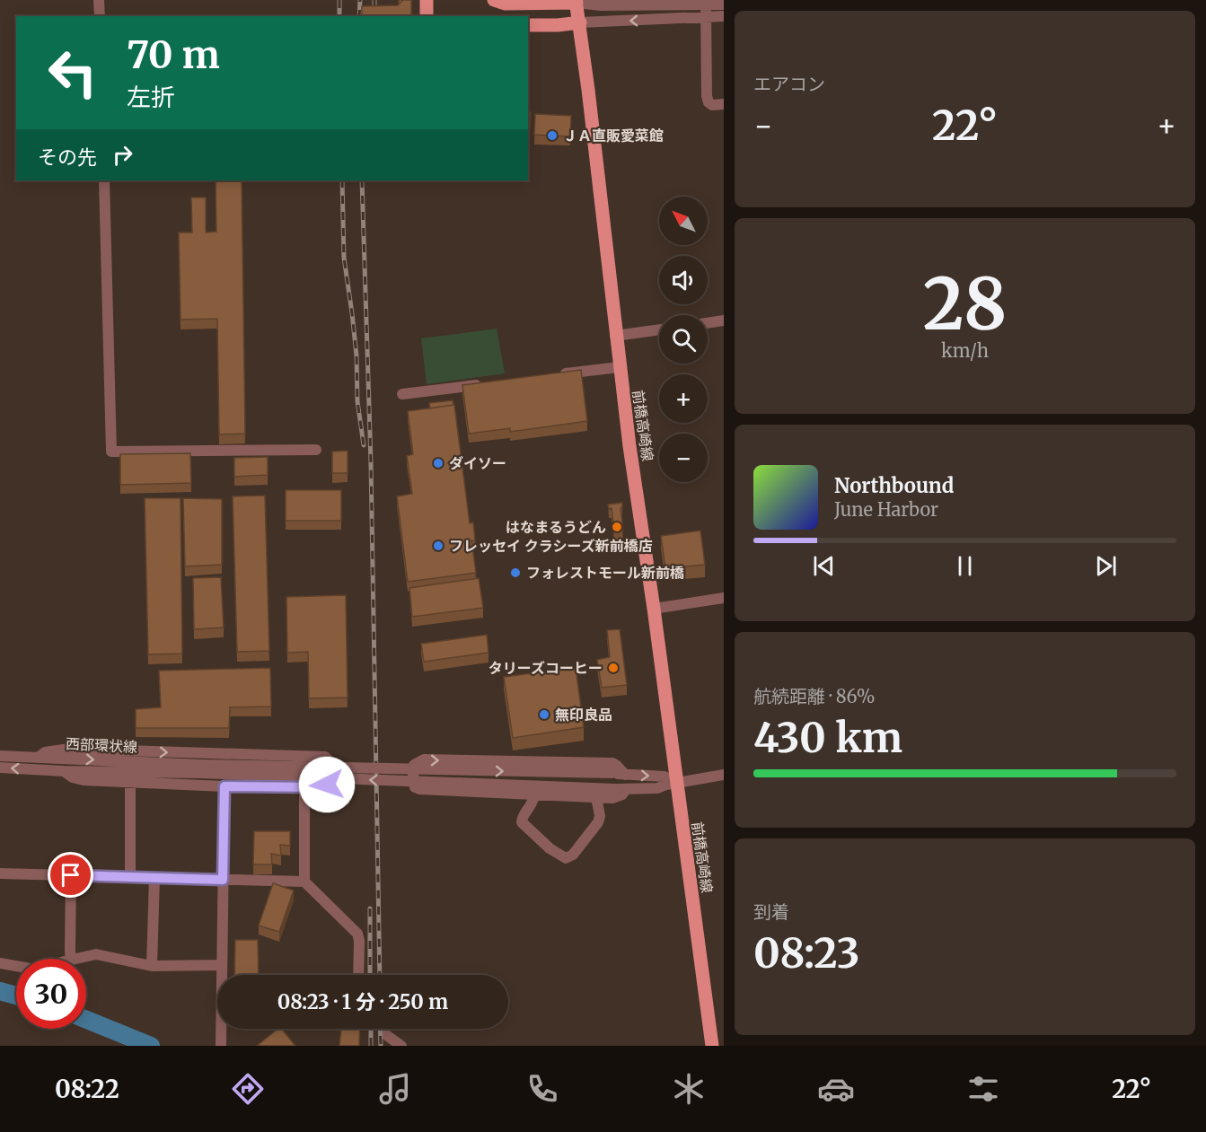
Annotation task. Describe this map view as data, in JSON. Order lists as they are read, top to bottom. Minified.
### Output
{"streets":{"main road":["前橋高崎線"],"street":["西部環状線"]},"places":["ＪＡ直販愛菜館","ダイソー","はなまるうどん","フレッセイ クラシーズ新前橋店","フォレストモール新前橋","タリーズコーヒー","無印良品"],"north":"top left","page":{"tile":["エアコン",["28","km/h"],["航続距離 · 86%","430 km"],["到着","08:23"]],"turn":["70 m","左折"],"heat":["−","22°","+"],"then":"その先","map_buttons":["+","−"],"song":["Northbound","June Harbor"],"limit":"30","trip":"08:23 · 1 分 · 250 m","tabs":["08:22","22°"]}}
